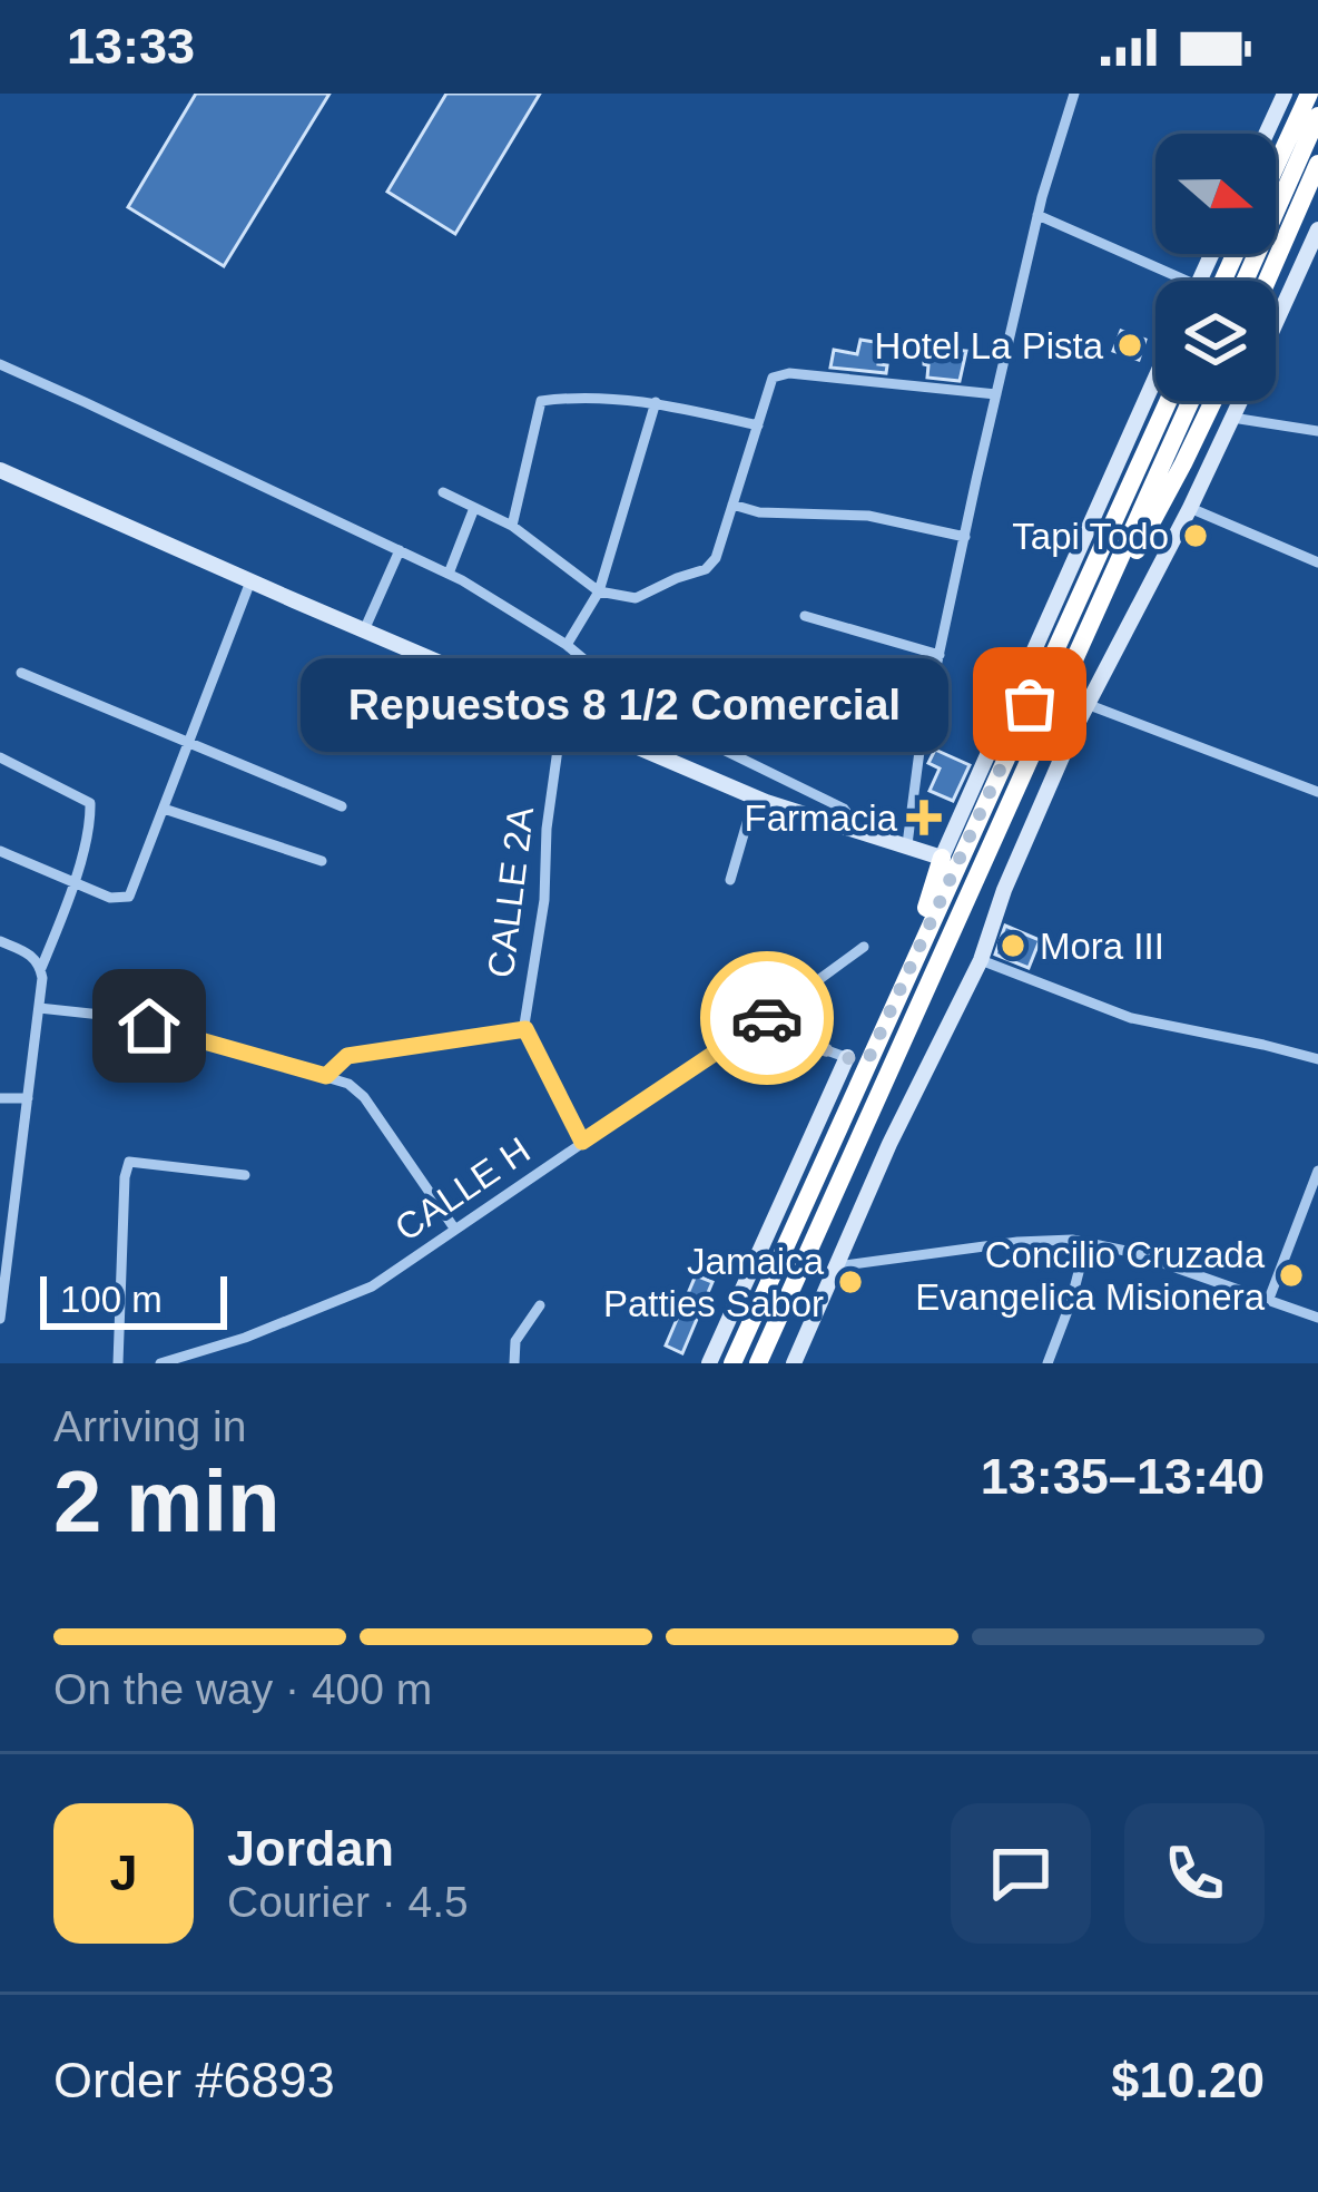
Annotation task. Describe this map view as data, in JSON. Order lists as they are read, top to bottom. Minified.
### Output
{"streets":{"street":["CALLE 2A","CALLE H"]},"crossings":[["CALLE 2A","CALLE H"]],"places":{"other":["Hotel La Pista","Tapi Todo","Repuestos 8 1/2 Comercial","Mora III","Concilio Cruzada Evangelica Misionera","Jamaica Patties Sabor"],"health":["Farmacia"]},"scale_bar":"100 m","north":"right","page":{"status":"13:33","bubble":"Repuestos 8 1/2 Comercial","scale":"100 m","heading":["2 min","Arriving in","13:35–13:40"],"panel":["Jordan","Courier · 4.5","Order #6893","$10.20"],"bar":"On the way · 400 m","round":"J"}}
